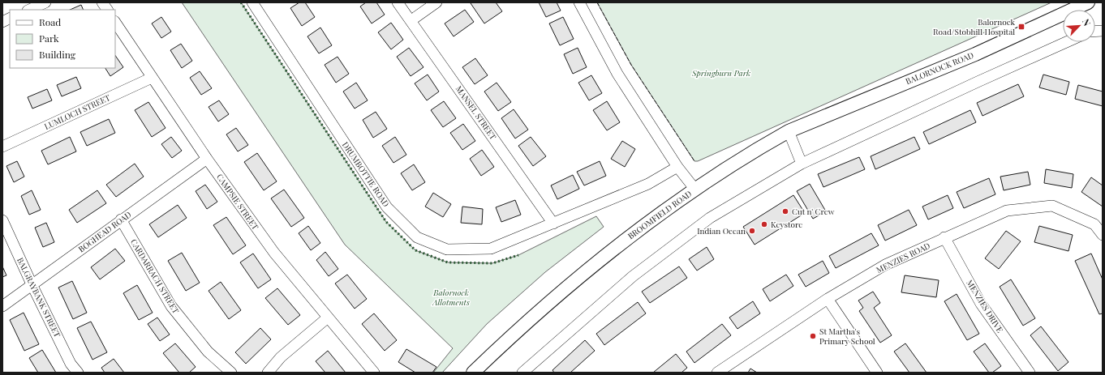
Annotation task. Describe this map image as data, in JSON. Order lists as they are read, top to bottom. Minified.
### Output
{"streets":{"street":["BALORNOCK ROAD","LUMLOCH STREET","MANSEL STREET","DRUMBOTTIE ROAD","CAMPSIE STREET","BROOMFIELD ROAD","BOGHEAD ROAD","MENZIES ROAD","CARDARRACH STREET","BALGRAYBANK STREET","MENZIES DRIVE"]},"crossings":[["BALORNOCK ROAD","BROOMFIELD ROAD"],["LUMLOCH STREET","CAMPSIE STREET"],["MANSEL STREET","DRUMBOTTIE ROAD"],["DRUMBOTTIE ROAD","BROOMFIELD ROAD"],["CAMPSIE STREET","BOGHEAD ROAD"],["BOGHEAD ROAD","CARDARRACH STREET"],["BOGHEAD ROAD","BALGRAYBANK STREET"],["MENZIES ROAD","MENZIES DRIVE"]],"parks":["Springburn Park","Balornock Allotments"],"places":{"transit":["Balornock Road/Stobhill Hospital"],"other":["Cut n' Crew","Keystore","Indian Ocean","St Martha's Primary School"]},"legend":["Road","Park","Building"],"north":"top right"}
